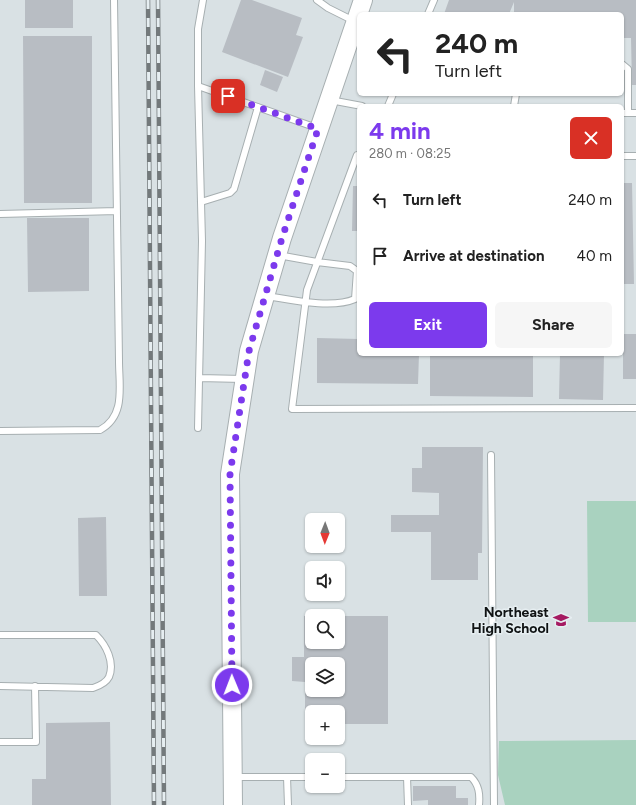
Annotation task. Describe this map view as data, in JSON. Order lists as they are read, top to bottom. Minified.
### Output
{"places":{"school or university":["Northeast High School"]},"north":"bottom","page":{"turn":["240 m","Turn left"],"heading":["4 min","280 m · 08:25"],"list":[{"name":"Turn left","value":"240 m"},{"name":"Arrive at destination","value":"40 m"}],"buttons":["Exit","Share"],"map_buttons":["+","−"]}}
